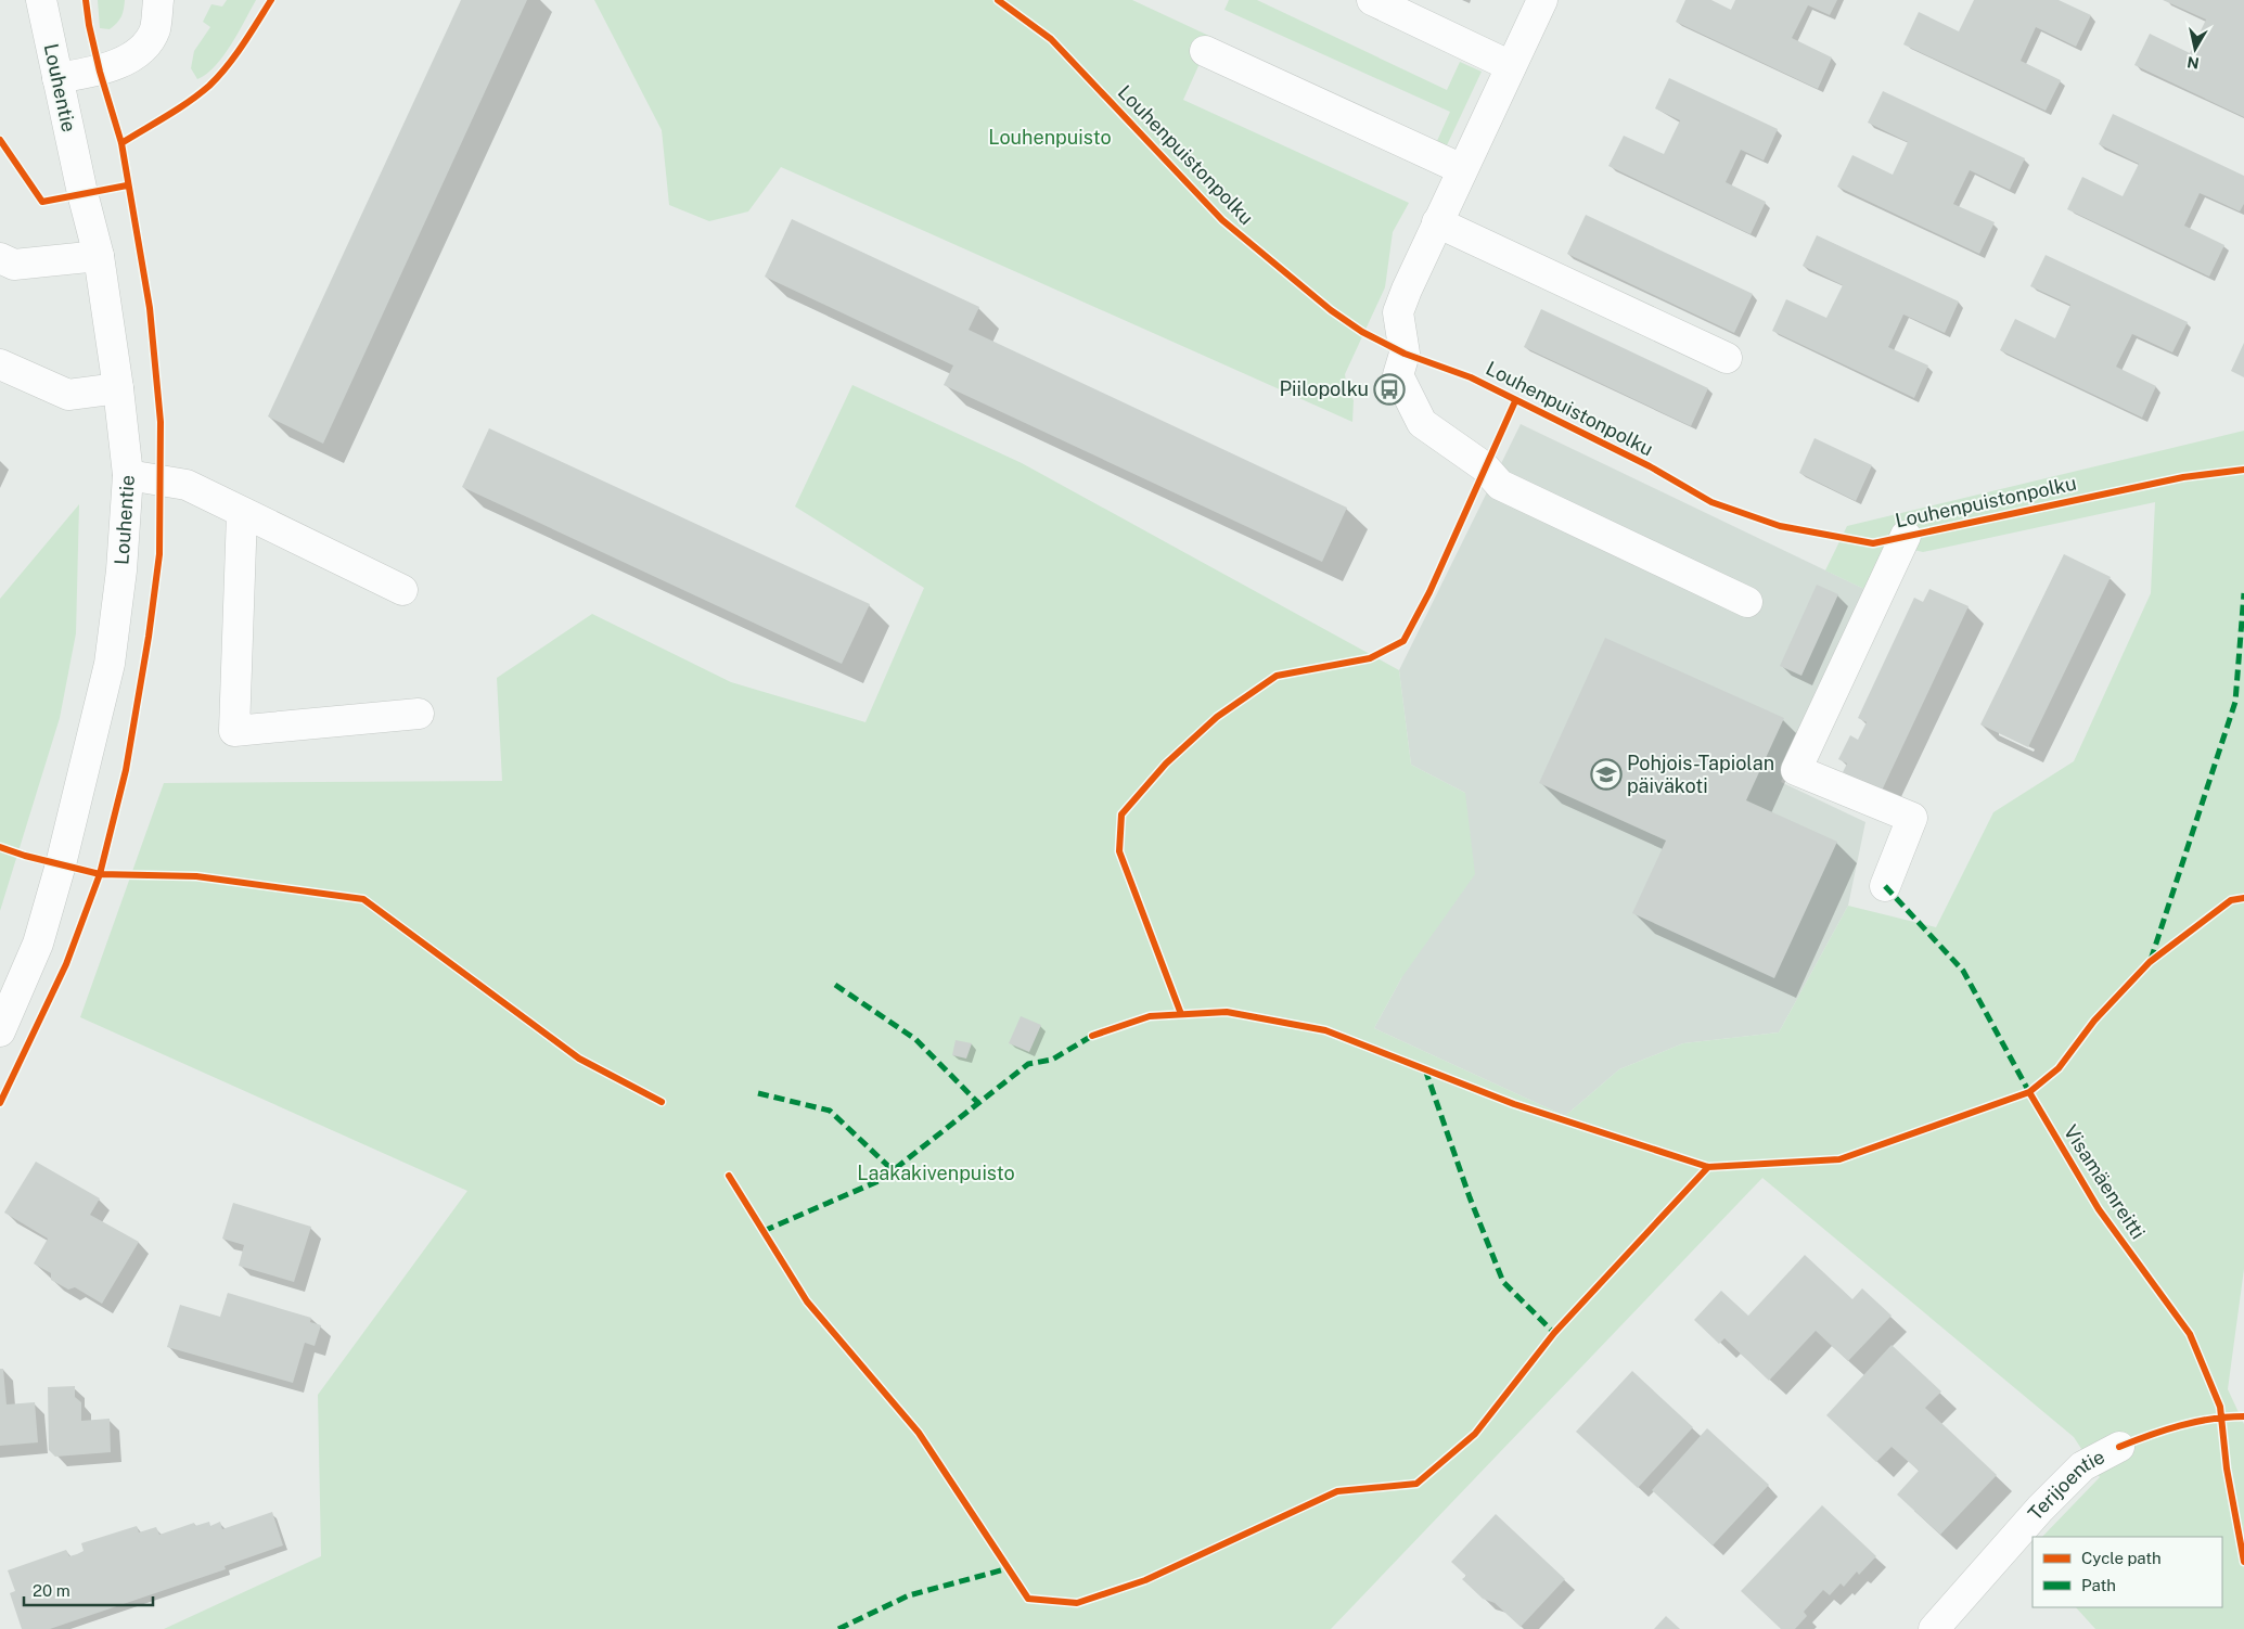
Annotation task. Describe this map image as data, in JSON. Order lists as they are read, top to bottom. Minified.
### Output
{"streets":{"street":["Louhentie","Terijoentie"],"cycle path":["Louhenpuistonpolku","Visamäenreitti"]},"parks":["Louhenpuisto","Laakakivenpuisto"],"places":{"bus stop":["Piilopolku"],"school or university":["Pohjois-Tapiolan päiväkoti"]},"legend":["Cycle path","Path"],"scale_bar":"20 m","north":"bottom"}
